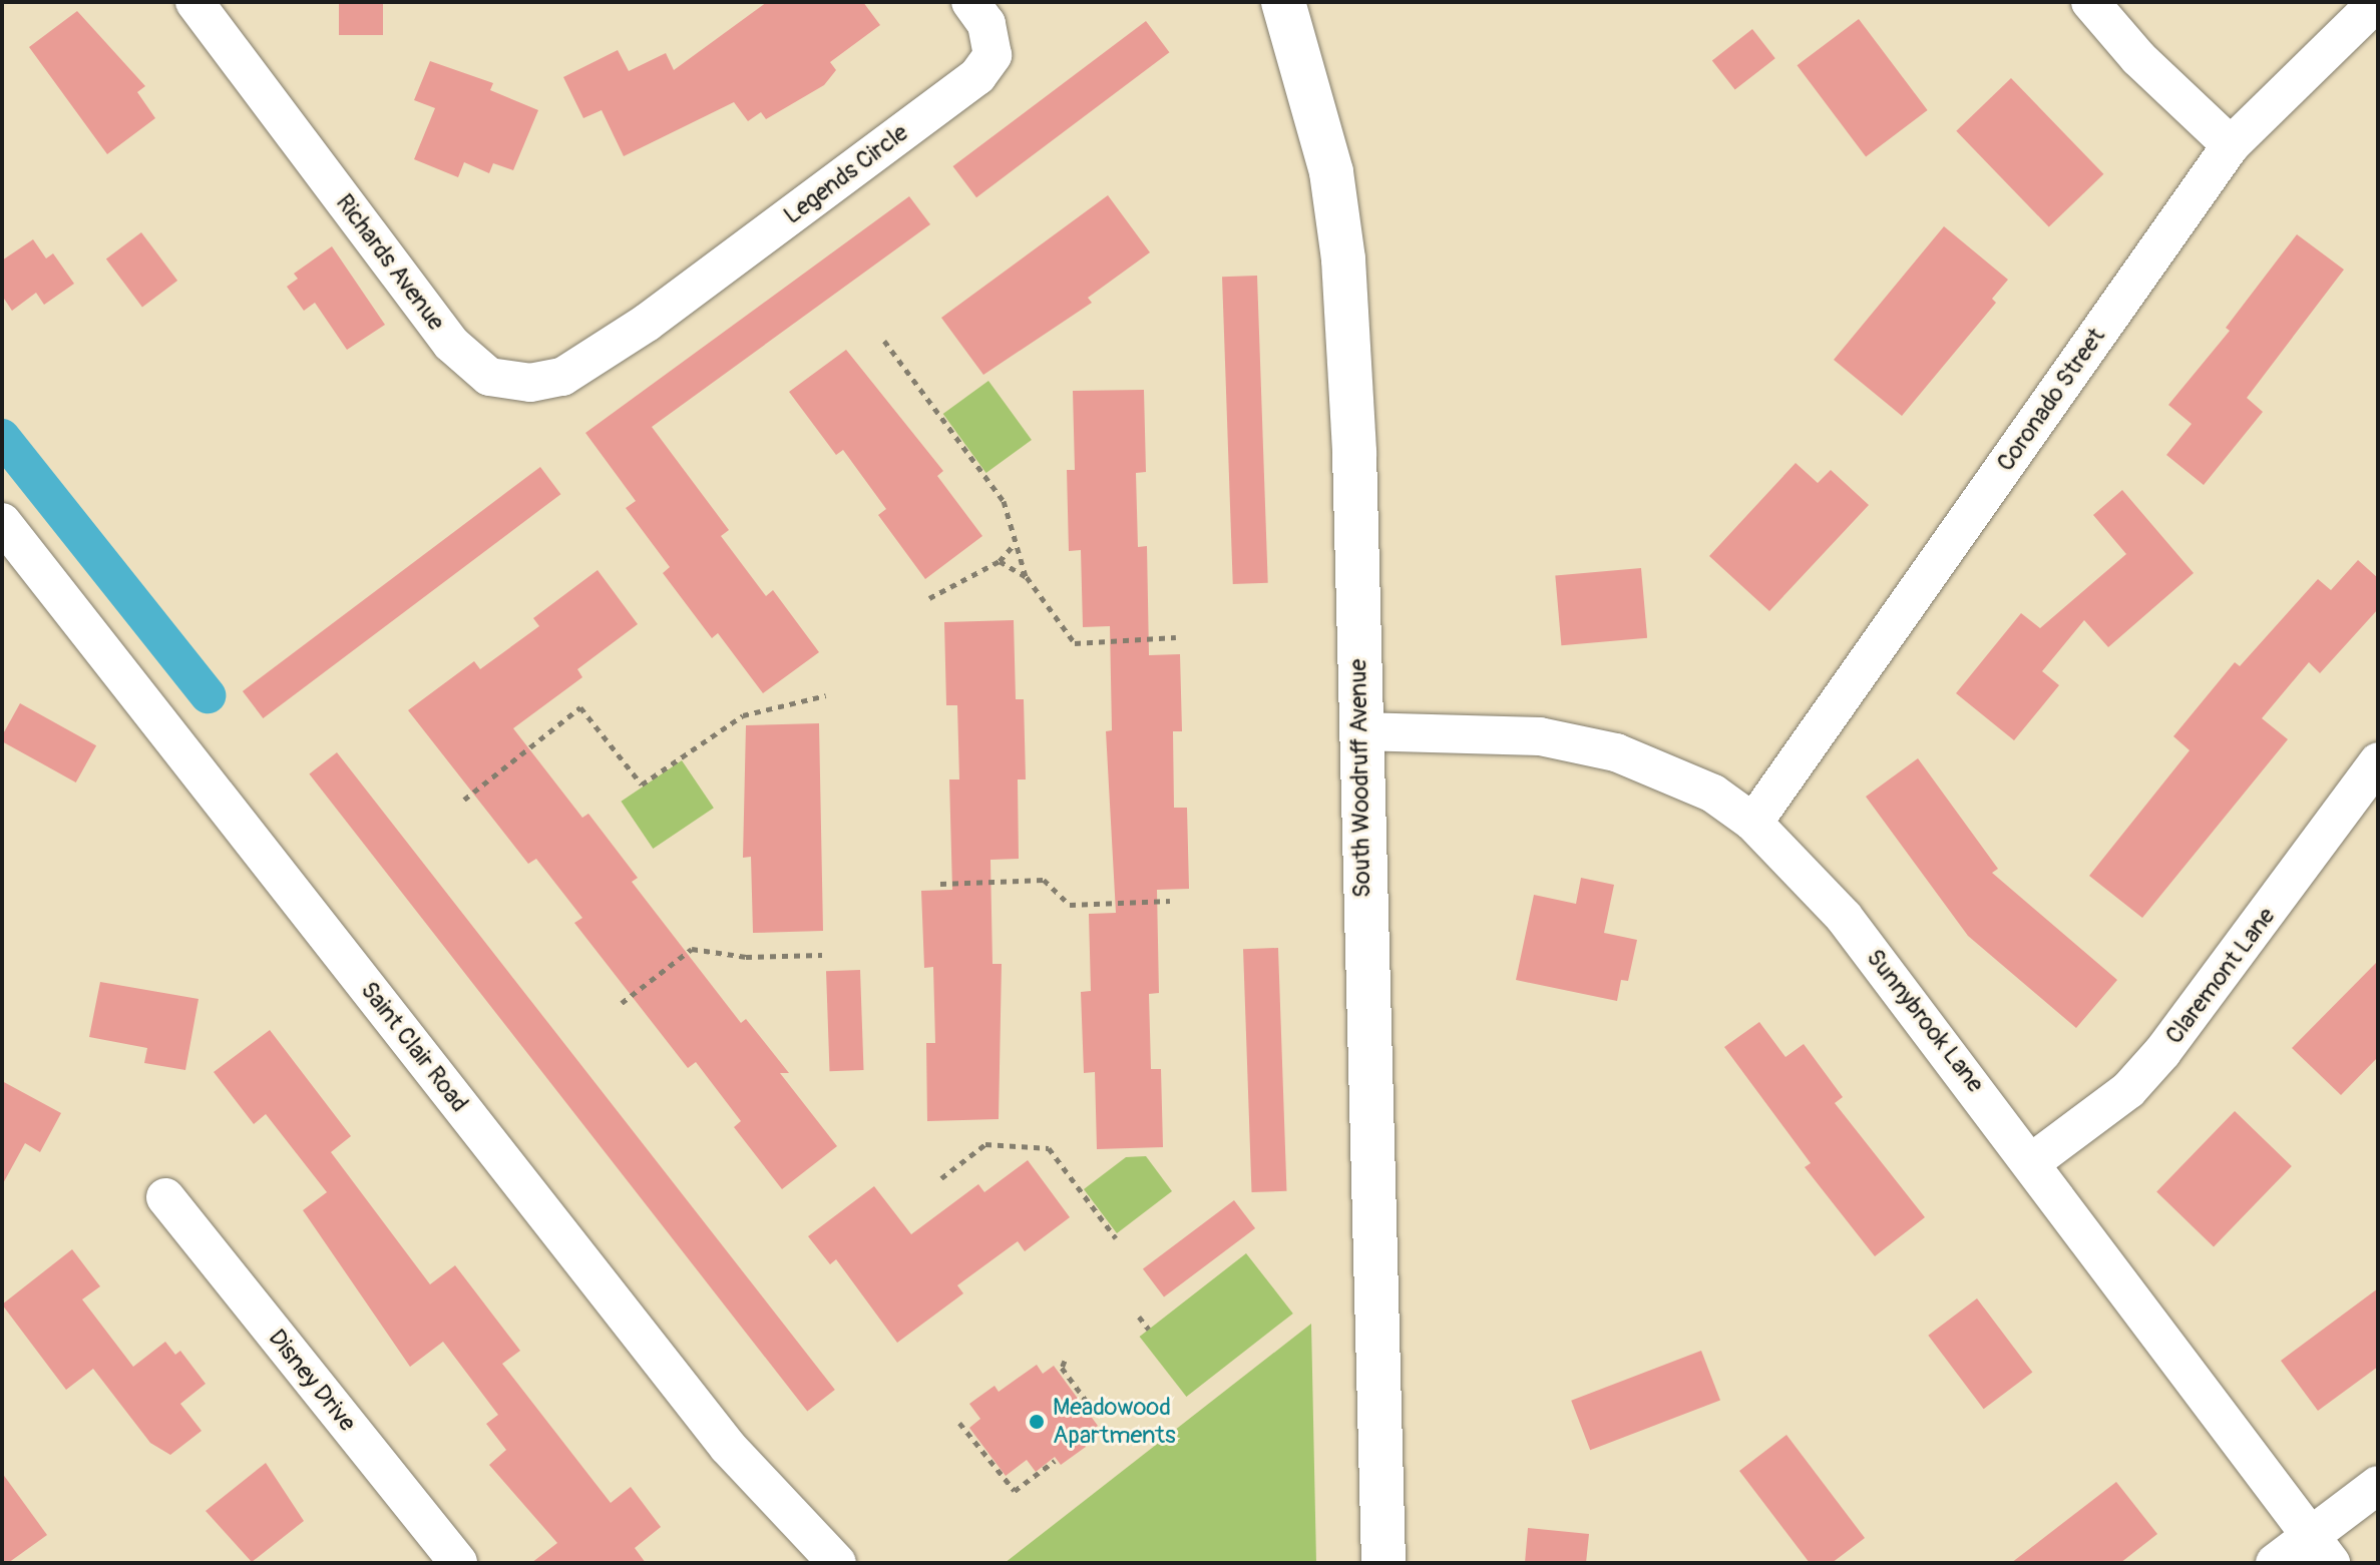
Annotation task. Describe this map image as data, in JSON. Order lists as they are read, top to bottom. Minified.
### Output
{"streets":{"main road":["South Woodruff Avenue"],"street":["Legends Circle","Richards Avenue","Coronado Street","Claremont Lane","Sunnybrook Lane","Saint Clair Road","Disney Drive"]},"crossings":[["Legends Circle","Richards Avenue"],["Coronado Street","Sunnybrook Lane"],["South Woodruff Avenue","Sunnybrook Lane"],["Claremont Lane","Sunnybrook Lane"]],"places":["Meadowood Apartments"]}
